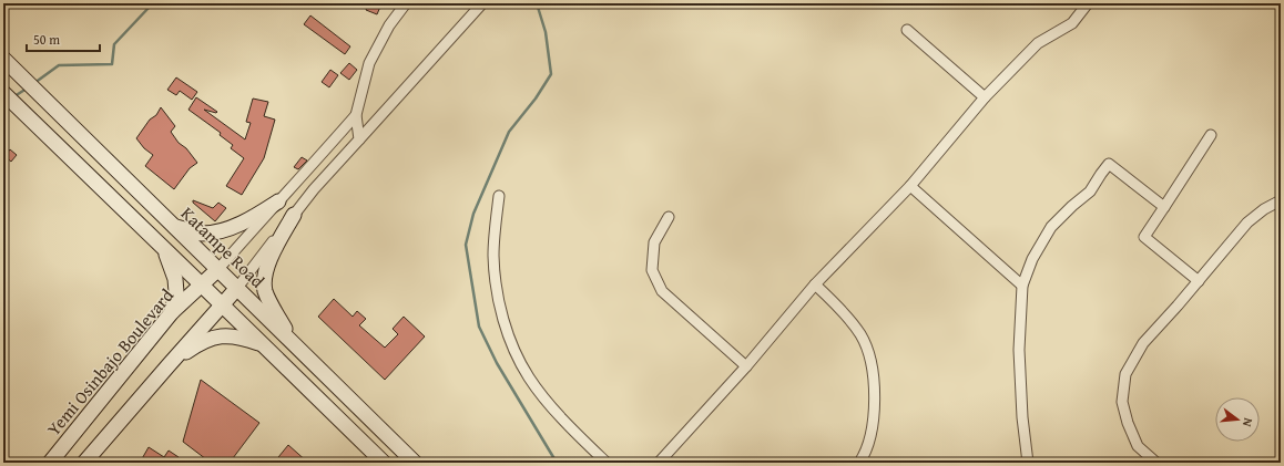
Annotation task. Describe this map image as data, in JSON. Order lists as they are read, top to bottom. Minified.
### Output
{"streets":{"main road":["Katampe Road","Yemi Osinbajo Boulevard"]},"crossings":[["Katampe Road","Yemi Osinbajo Boulevard"]],"scale_bar":"50 m","north":"right"}
